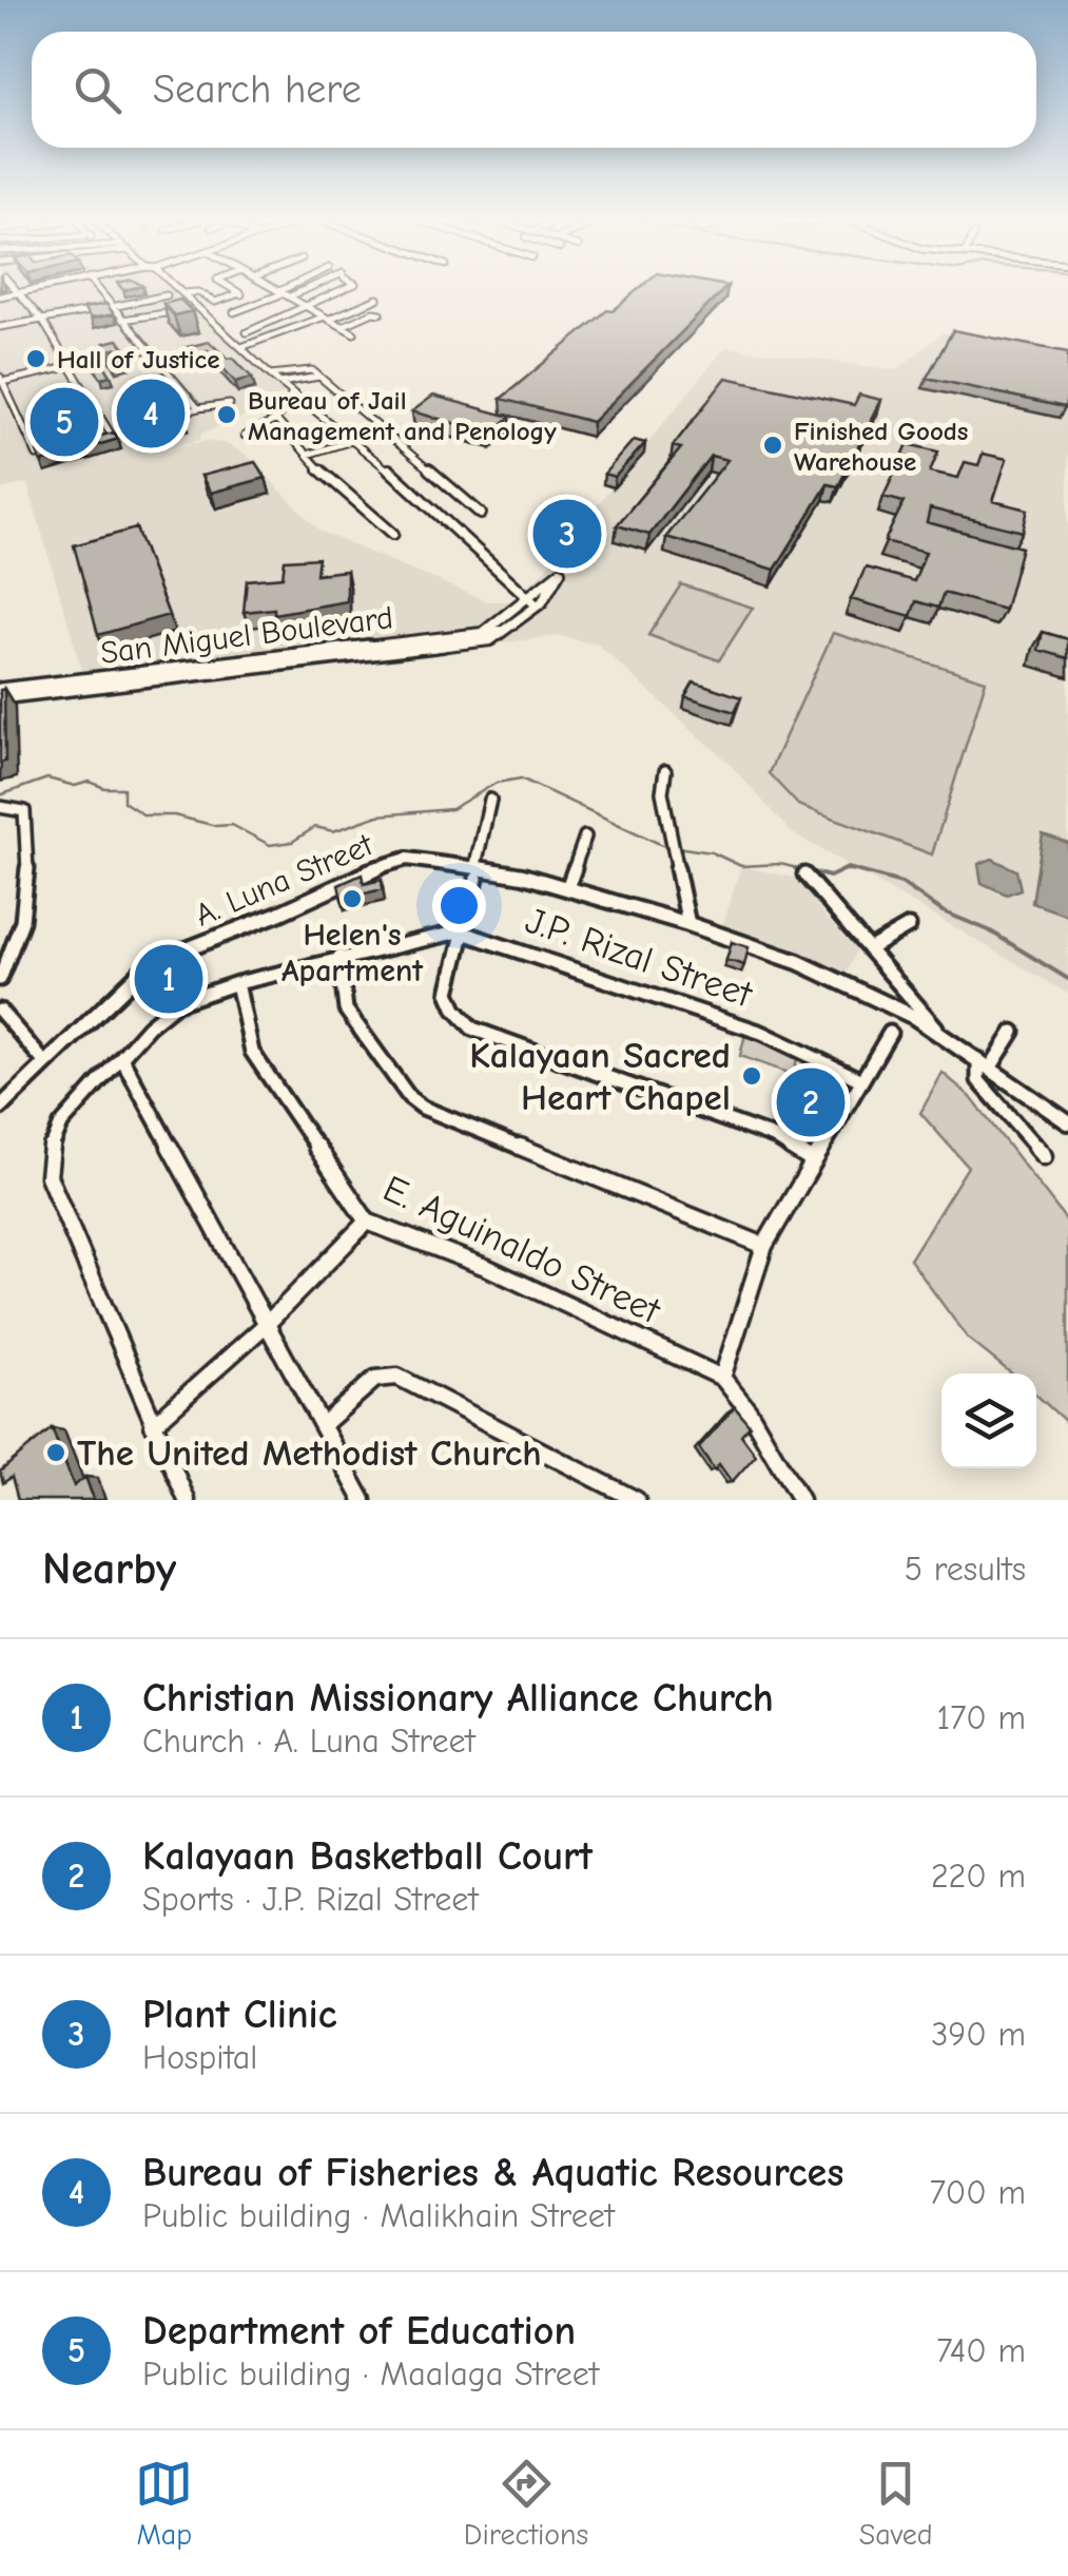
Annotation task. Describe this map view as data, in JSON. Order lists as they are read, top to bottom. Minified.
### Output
{"streets":{"street":["San Miguel Boulevard","A. Luna Street","J.P. Rizal Street","E. Aguinaldo Street"]},"crossings":[["J.P. Rizal Street","E. Aguinaldo Street"]],"places":["Hall of Justice","Bureau of Jail Management and Penology","Finished Goods Warehouse","Helen's Apartment","Kalayaan Sacred Heart Chapel","The United Methodist Church"],"page":{"search":"Search here","pins":["4","5","3","1","2"],"heading":["Nearby","5 results"],"list":[{"mark":"1","name":"Christian Missionary Alliance Church","note":"Church · A. Luna Street","value":"170 m"},{"mark":"2","name":"Kalayaan Basketball Court","note":"Sports · J.P. Rizal Street","value":"220 m"},{"mark":"3","name":"Plant Clinic","note":"Hospital","value":"390 m"},{"mark":"4","name":"Bureau of Fisheries & Aquatic Resources","note":"Public building · Malikhain Street","value":"700 m"},{"mark":"5","name":"Department of Education","note":"Public building · Maalaga Street","value":"740 m"}],"nav":["Map","Directions","Saved"]}}
